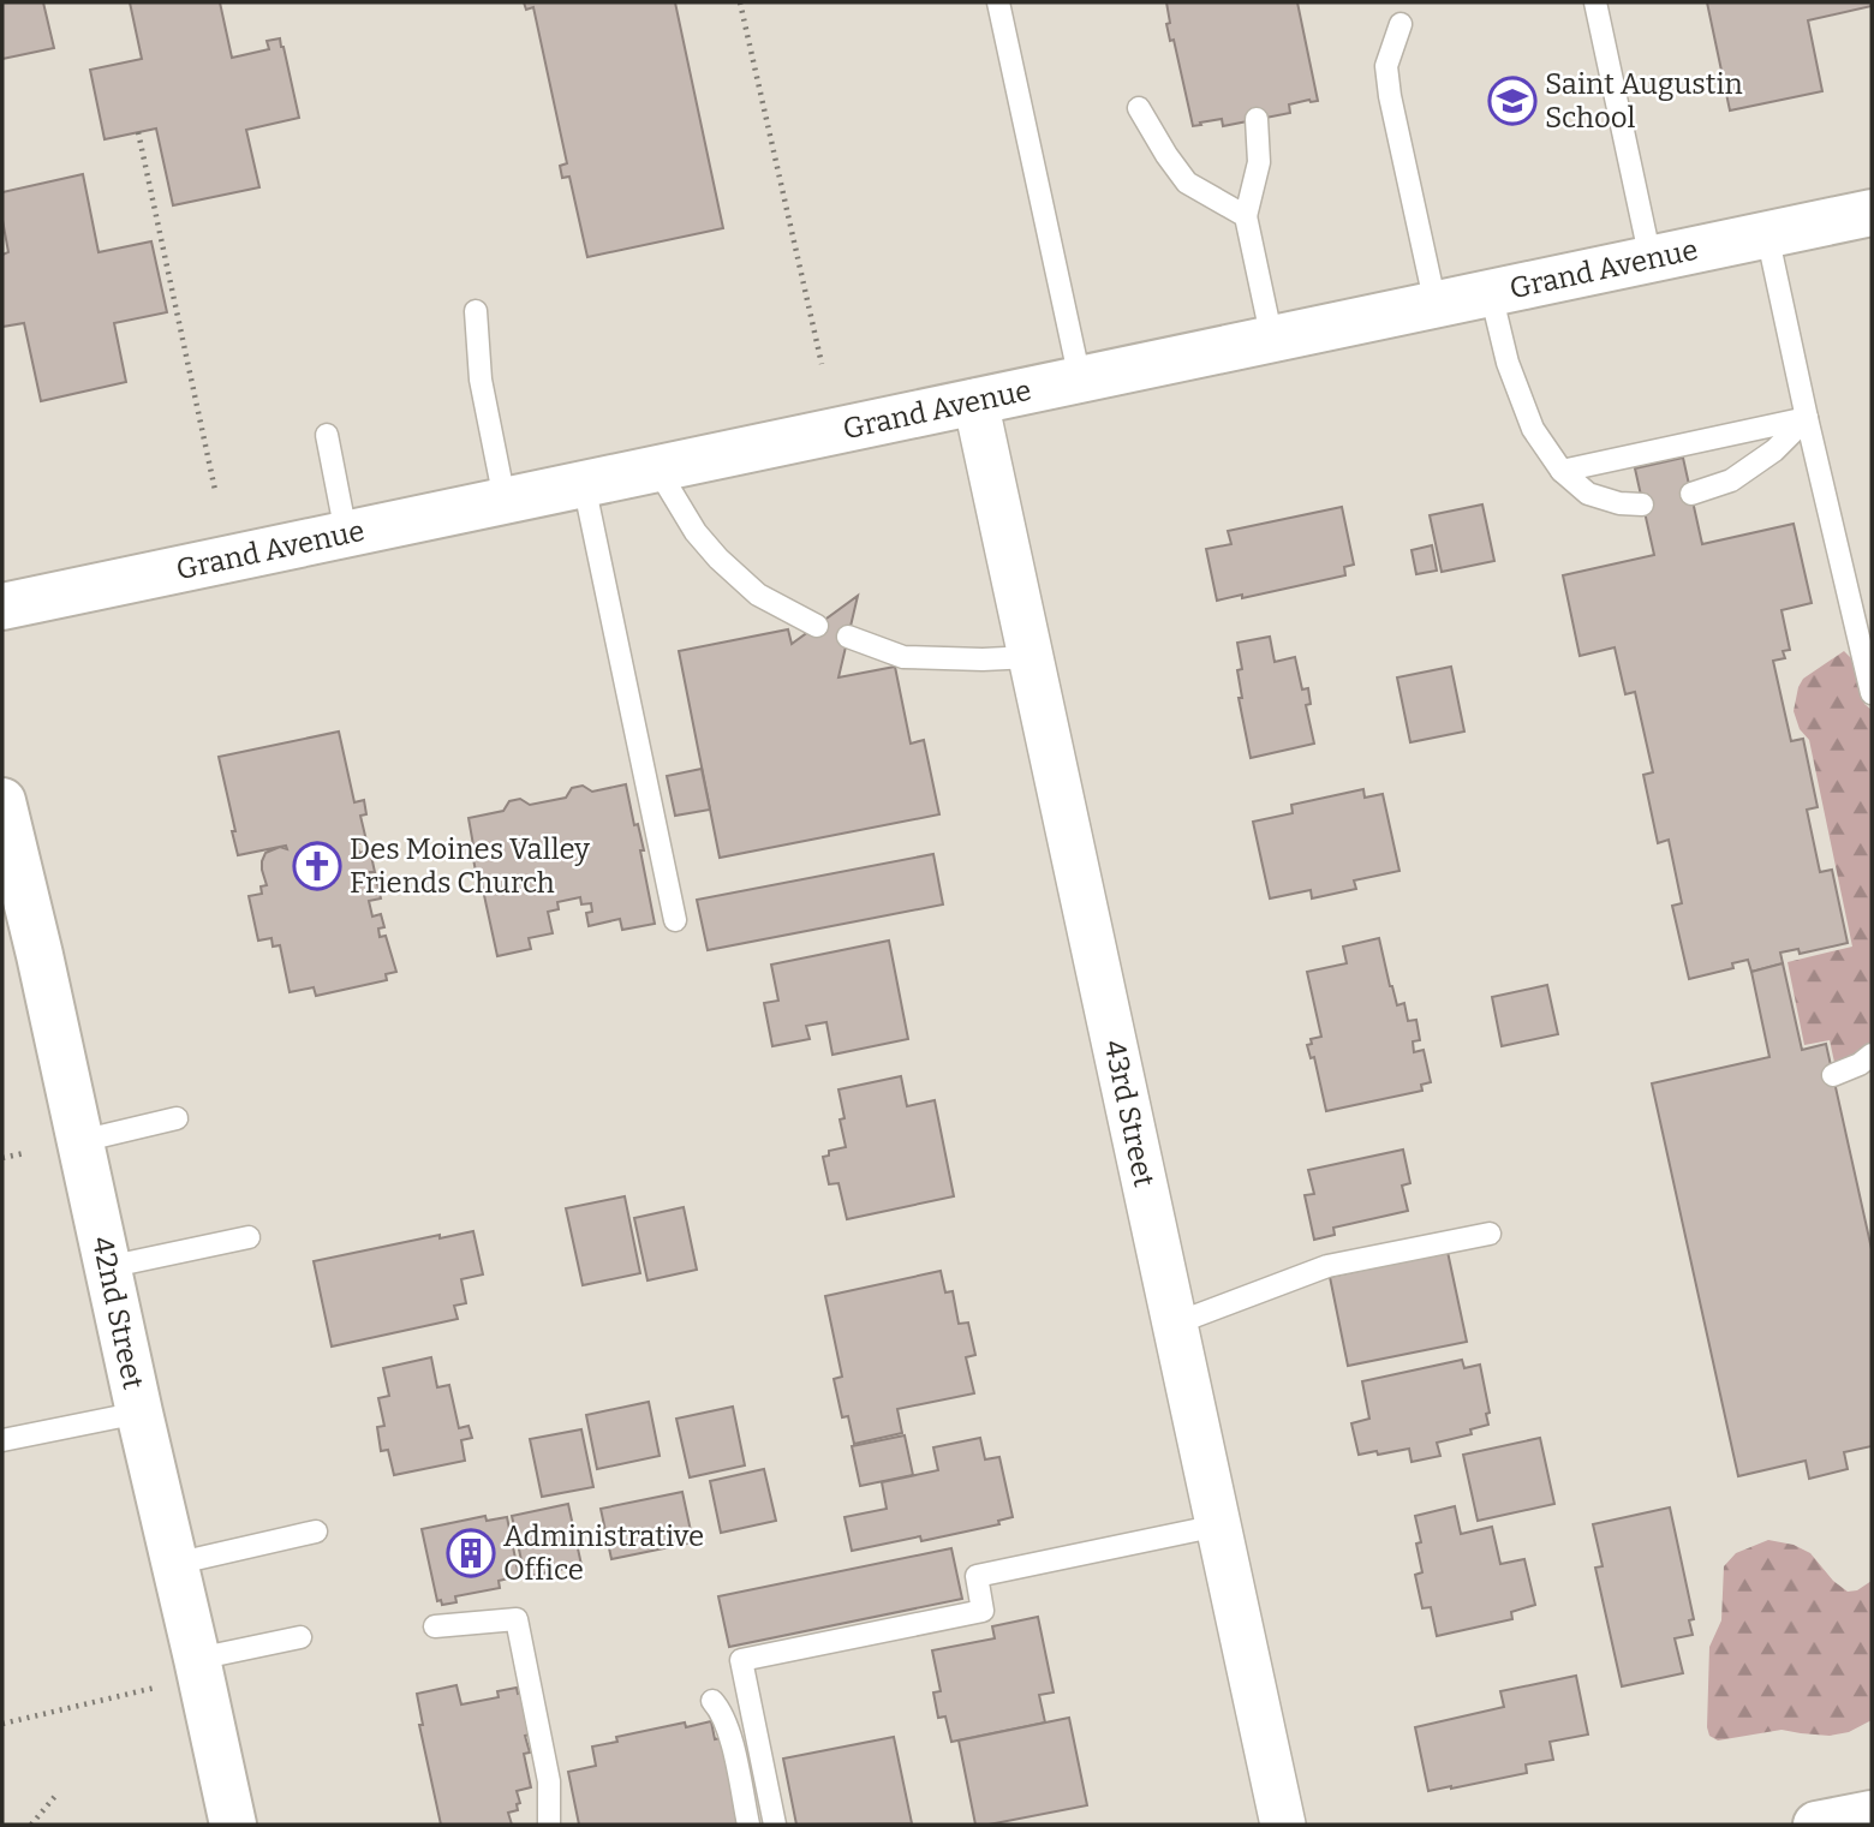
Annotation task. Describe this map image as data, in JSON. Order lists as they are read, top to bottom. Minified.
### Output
{"streets":{"main road":["Grand Avenue","42nd Street"],"street":["43rd Street"]},"crossings":[["Grand Avenue","43rd Street"]],"places":{"school or university":["Saint Augustin School"],"church":["Des Moines Valley Friends Church"],"building":["Administrative Office"]}}
